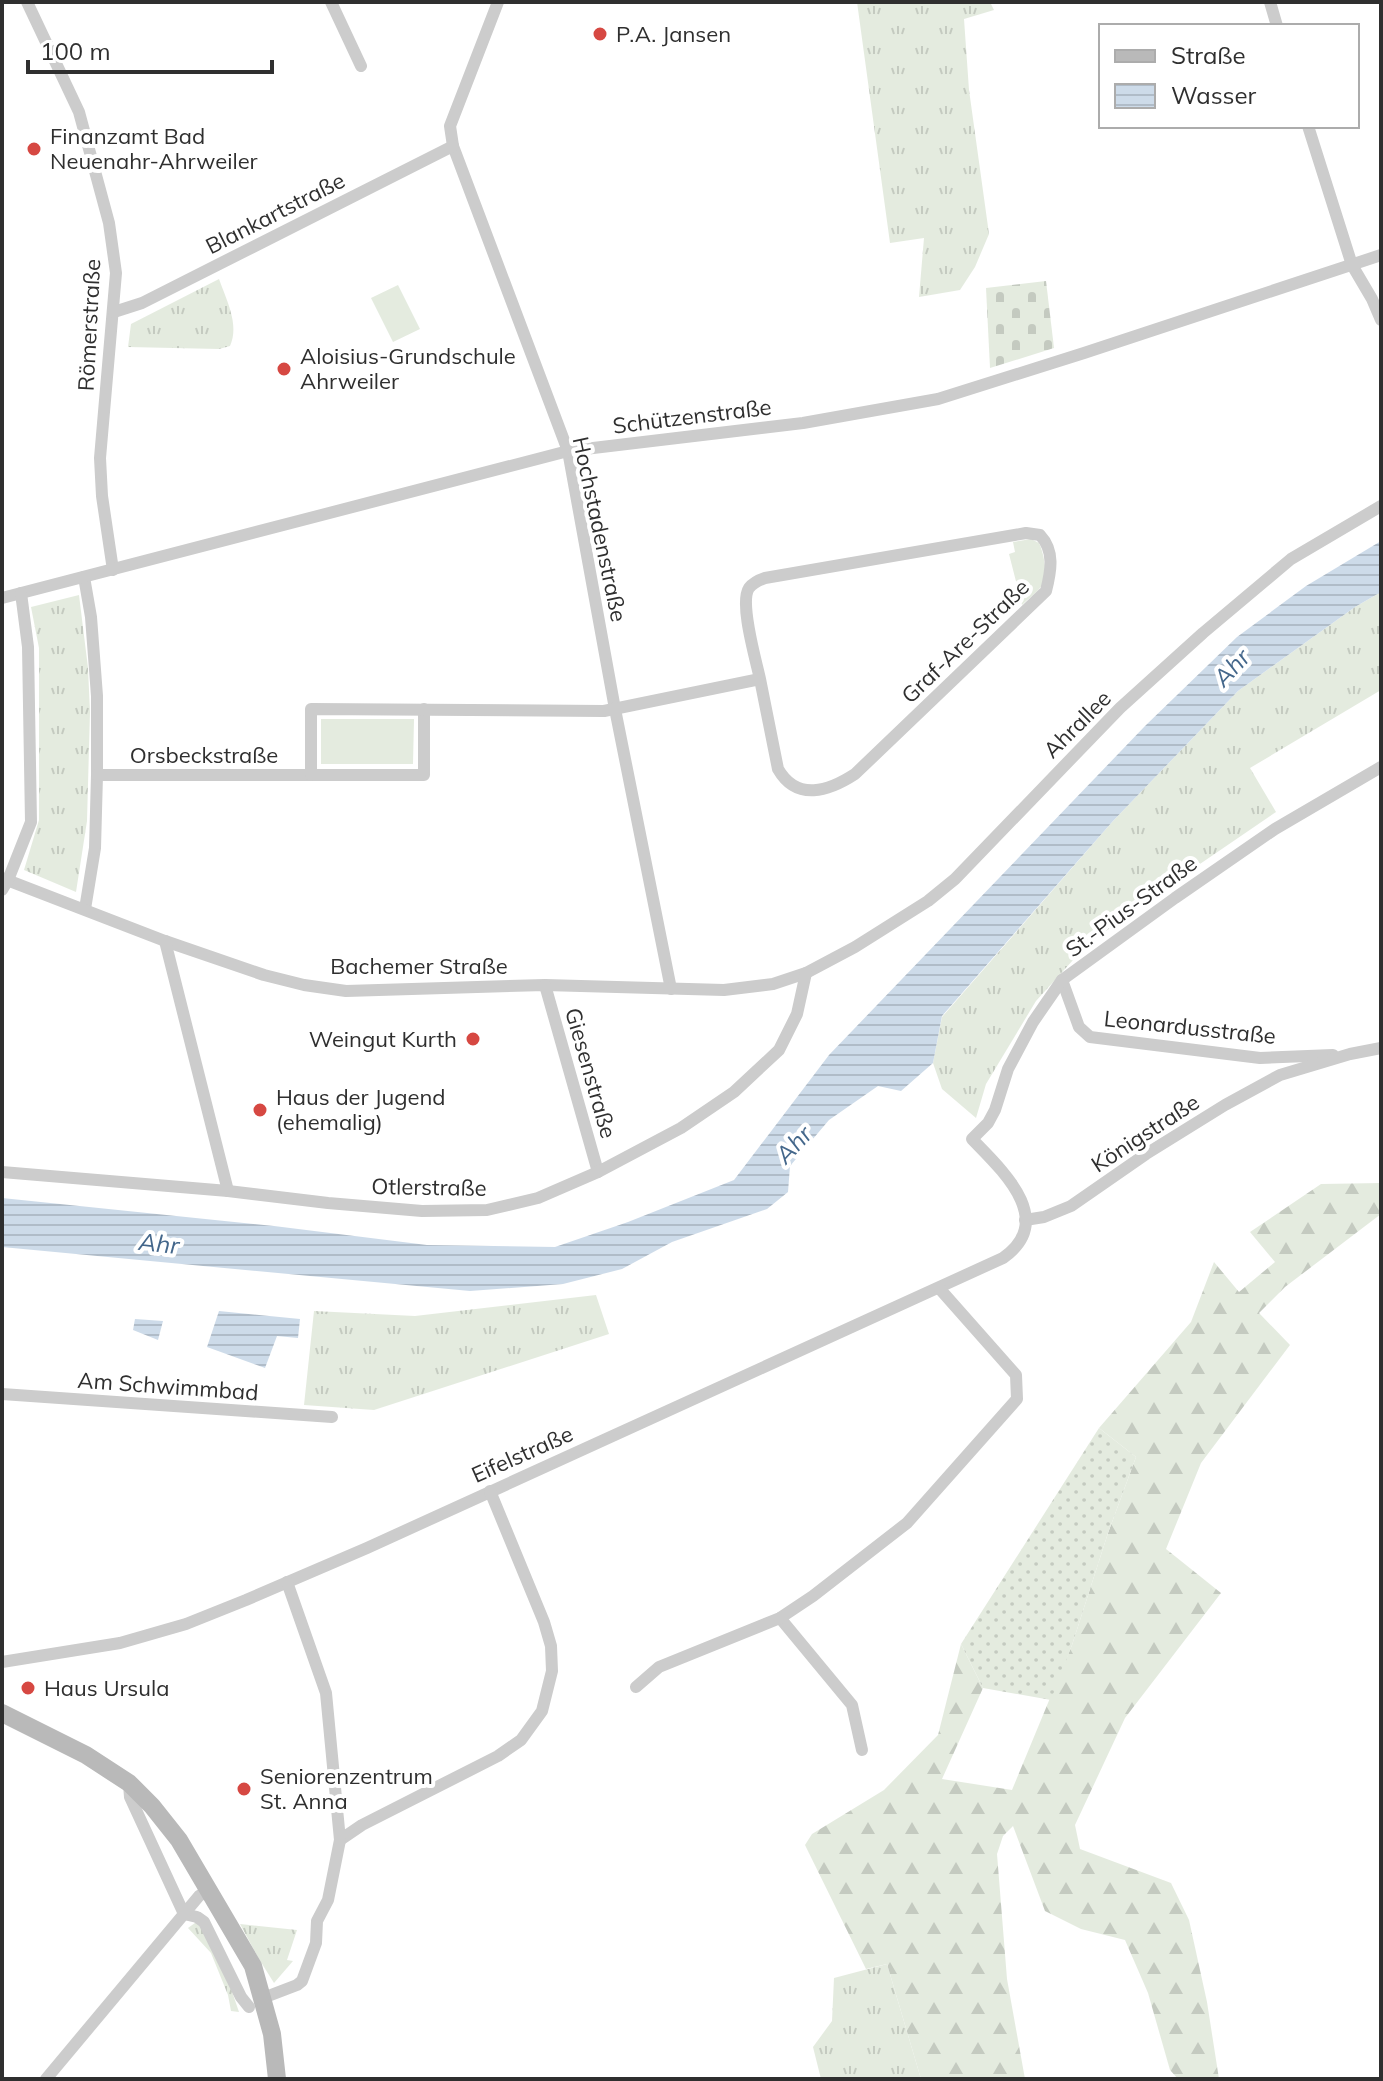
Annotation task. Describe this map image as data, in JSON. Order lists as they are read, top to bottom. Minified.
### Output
{"streets":{"street":["Blankartstraße","Römerstraße","Schützenstraße","Hochstadenstraße","Graf-Are-Straße","Ahrallee","Orsbeckstraße","St.-Pius-Straße","Bachemer Straße","Leonardusstraße","Giesenstraße","Königstraße","Otlerstraße","Am Schwimmbad","Eifelstraße"]},"crossings":[["Blankartstraße","Römerstraße"],["Blankartstraße","Hochstadenstraße"],["Römerstraße","Schützenstraße"],["Schützenstraße","Hochstadenstraße"],["Hochstadenstraße","Orsbeckstraße"],["Hochstadenstraße","Bachemer Straße"],["Ahrallee","Bachemer Straße"],["Ahrallee","Otlerstraße"],["St.-Pius-Straße","Leonardusstraße"],["St.-Pius-Straße","Königstraße"],["St.-Pius-Straße","Eifelstraße"],["Bachemer Straße","Giesenstraße"],["Bachemer Straße","Otlerstraße"],["Leonardusstraße","Königstraße"],["Giesenstraße","Otlerstraße"],["Königstraße","Eifelstraße"]],"water":["Ahr"],"places":["P.A. Jansen","Finanzamt Bad Neuenahr-Ahrweiler","Aloisius-Grundschule Ahrweiler","Weingut Kurth","Haus der Jugend (ehemalig)","Haus Ursula","Seniorenzentrum St. Anna"],"legend":["Straße","Wasser"],"scale_bar":"100 m"}
